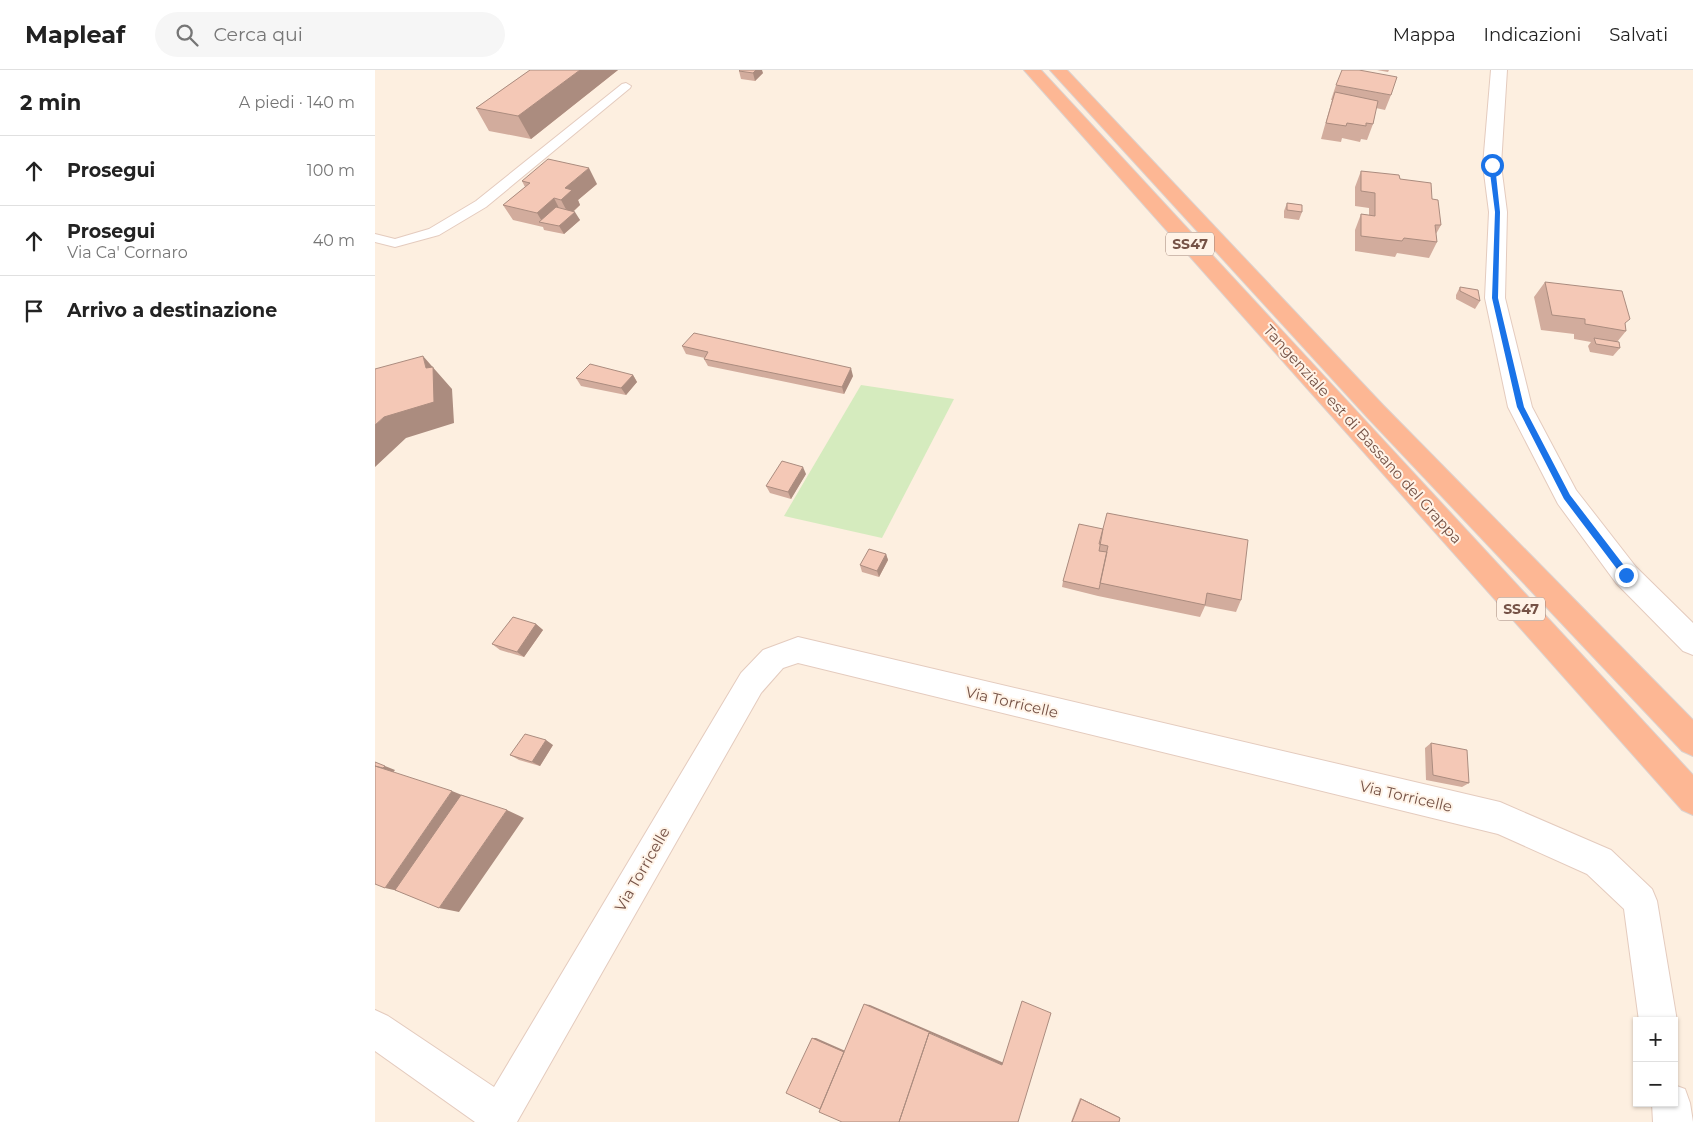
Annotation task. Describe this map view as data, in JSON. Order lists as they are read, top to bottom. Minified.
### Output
{"streets":{"highway":["SS47","Tangenziale est di Bassano del Grappa"],"street":["Via Torricelle"]},"page":{"header":"Mapleaf","search":"Cerca qui","nav":["Mappa","Indicazioni","Salvati"],"heading":["2 min","A piedi · 140 m"],"list":[["Prosegui","100 m"],["Prosegui","Via Ca' Cornaro","40 m"],"Arrivo a destinazione"],"map_buttons":["+","−"]}}
